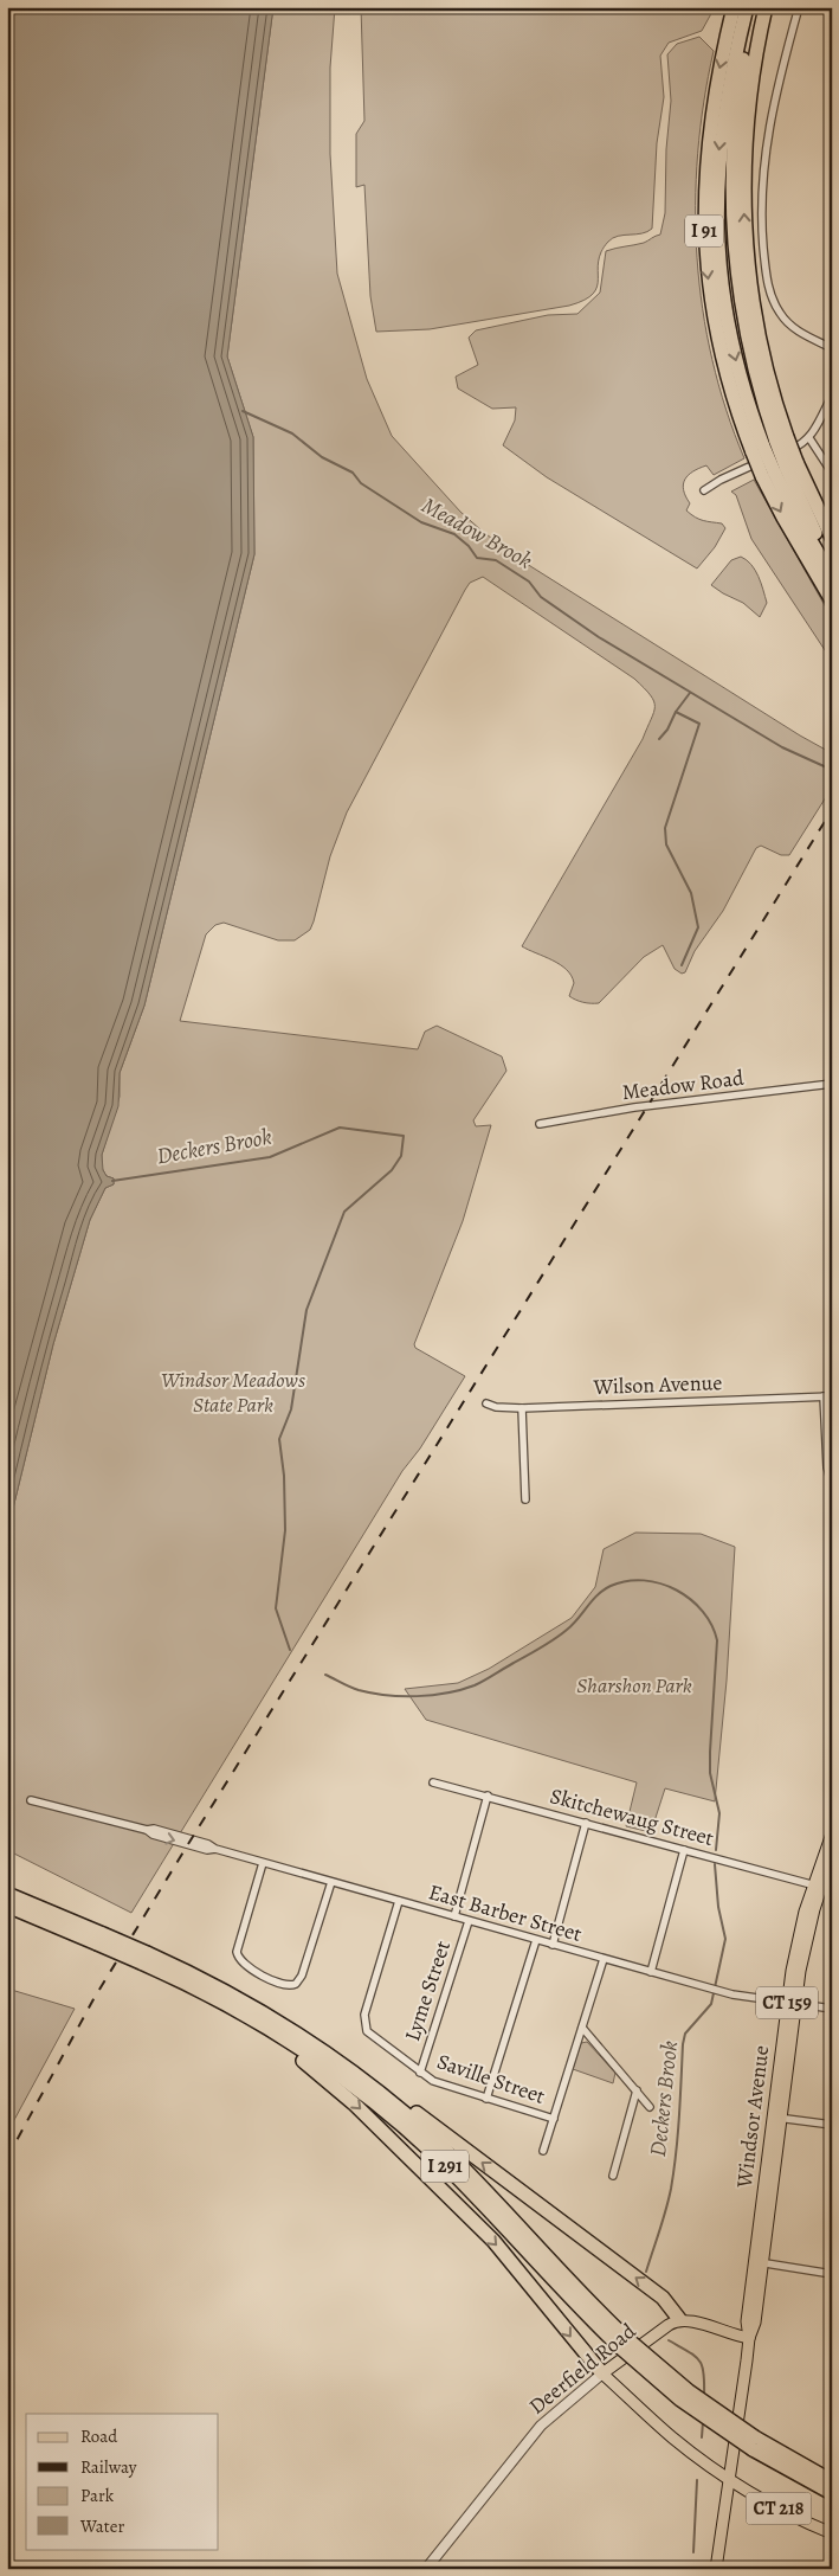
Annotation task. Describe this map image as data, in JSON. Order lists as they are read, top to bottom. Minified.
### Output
{"streets":{"highway":["I 91","I 291"],"main road":["CT 159","Windsor Avenue","Deerfield Road","CT 218"],"street":["Meadow Road","Wilson Avenue","Skitchewaug Street","East Barber Street","Lyme Street","Saville Street"]},"crossings":[["Skitchewaug Street","Windsor Avenue"],["East Barber Street","Lyme Street"],["East Barber Street","Saville Street"],["East Barber Street","Windsor Avenue"],["Lyme Street","Saville Street"],["Windsor Avenue","CT 218"]],"water":["Meadow Brook","Deckers Brook"],"parks":["Windsor Meadows State Park","Sharshon Park"],"legend":["Road","Railway","Park","Water"]}
